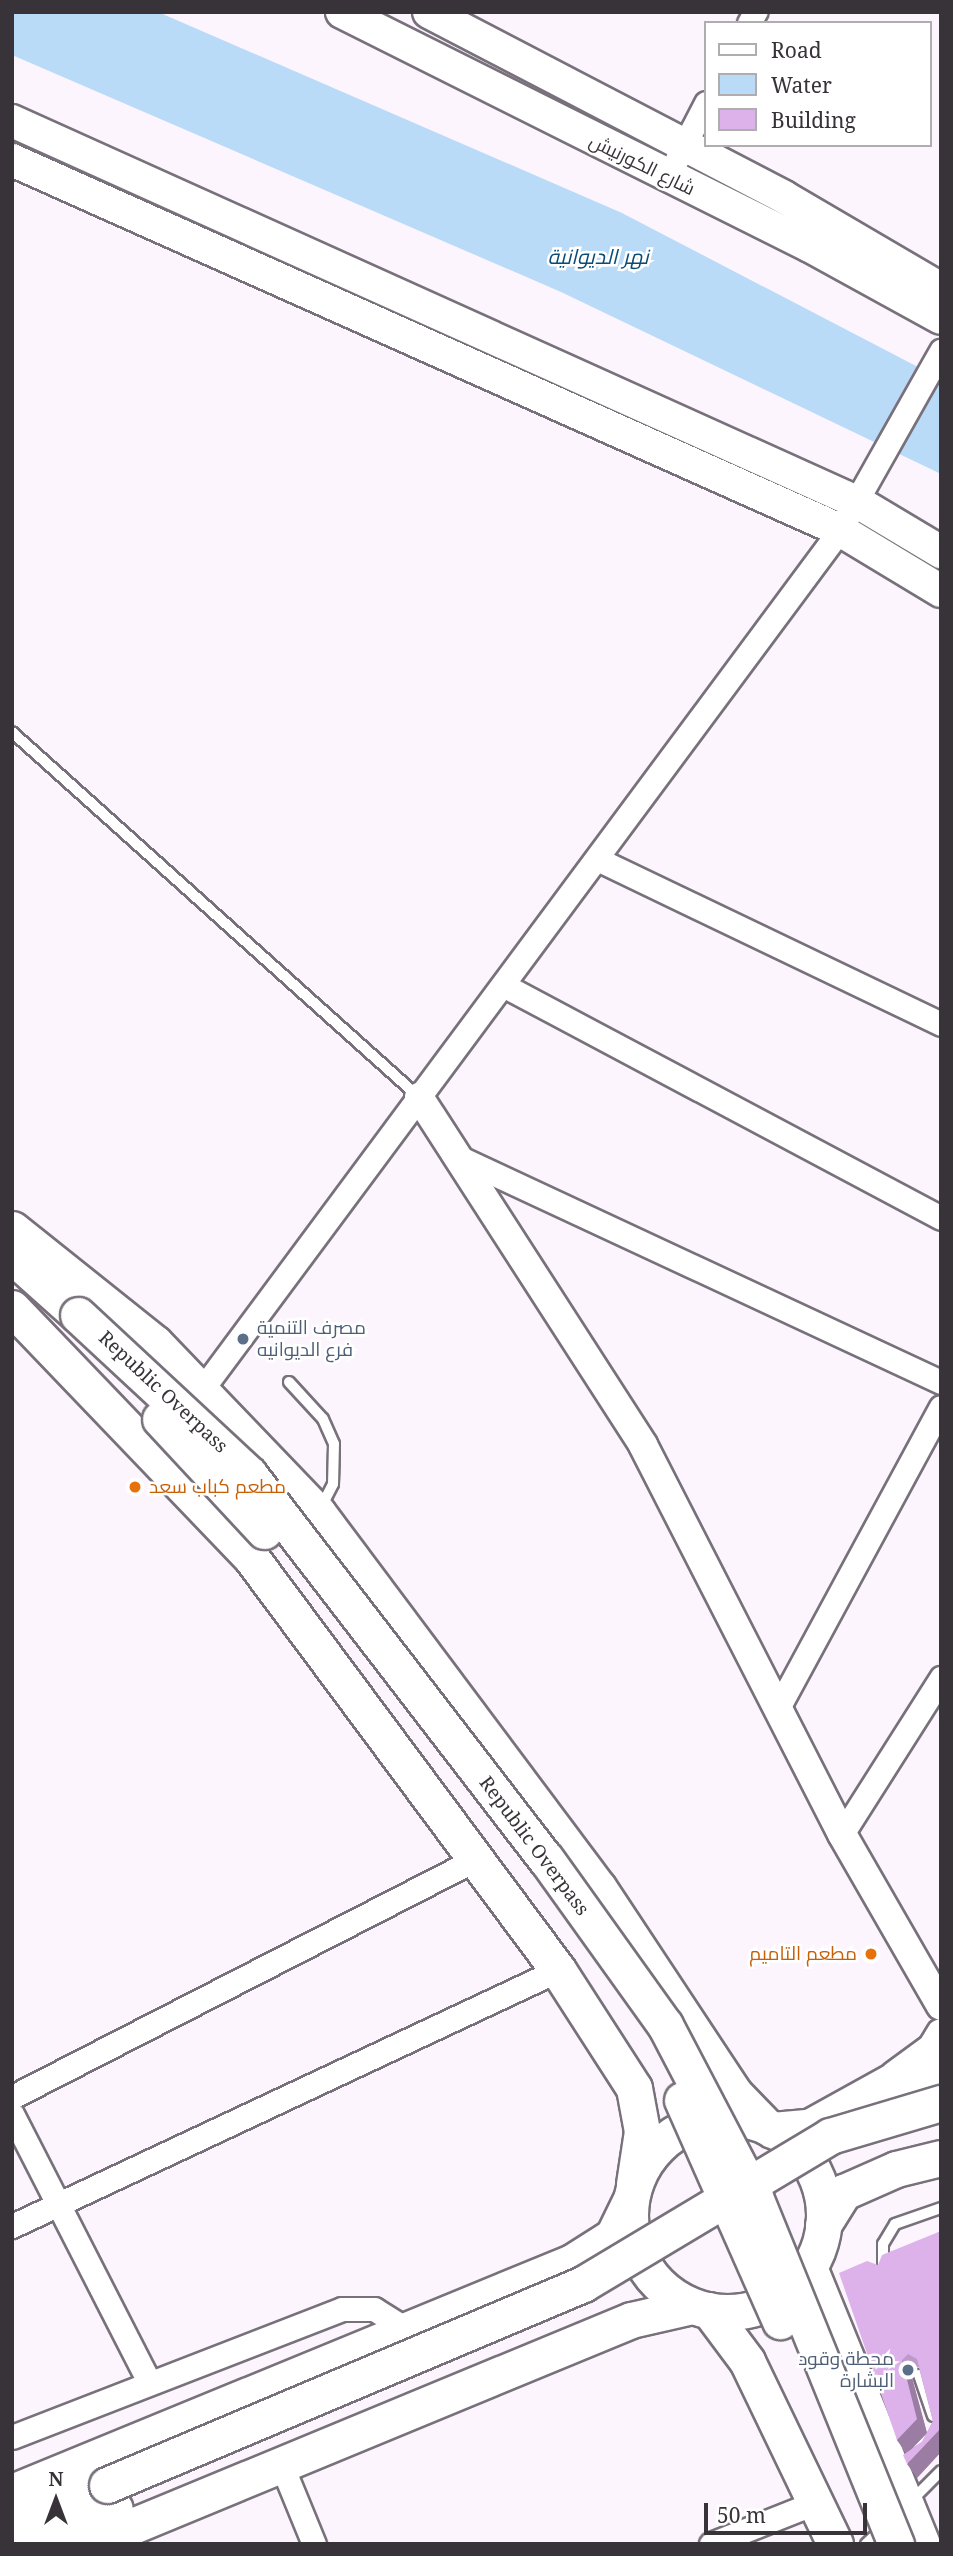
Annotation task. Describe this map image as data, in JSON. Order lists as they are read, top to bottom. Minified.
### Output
{"streets":{"main road":["شارع الكورنيش","Republic Overpass"]},"water":["نهر الديوانية"],"places":["مصرف التنمية فرع الديوانيه","مطعم كباب سعد","مطعم التاميم","محطة وقود البشارة"],"legend":["Road","Water","Building"],"scale_bar":"50 m","north":"top"}
